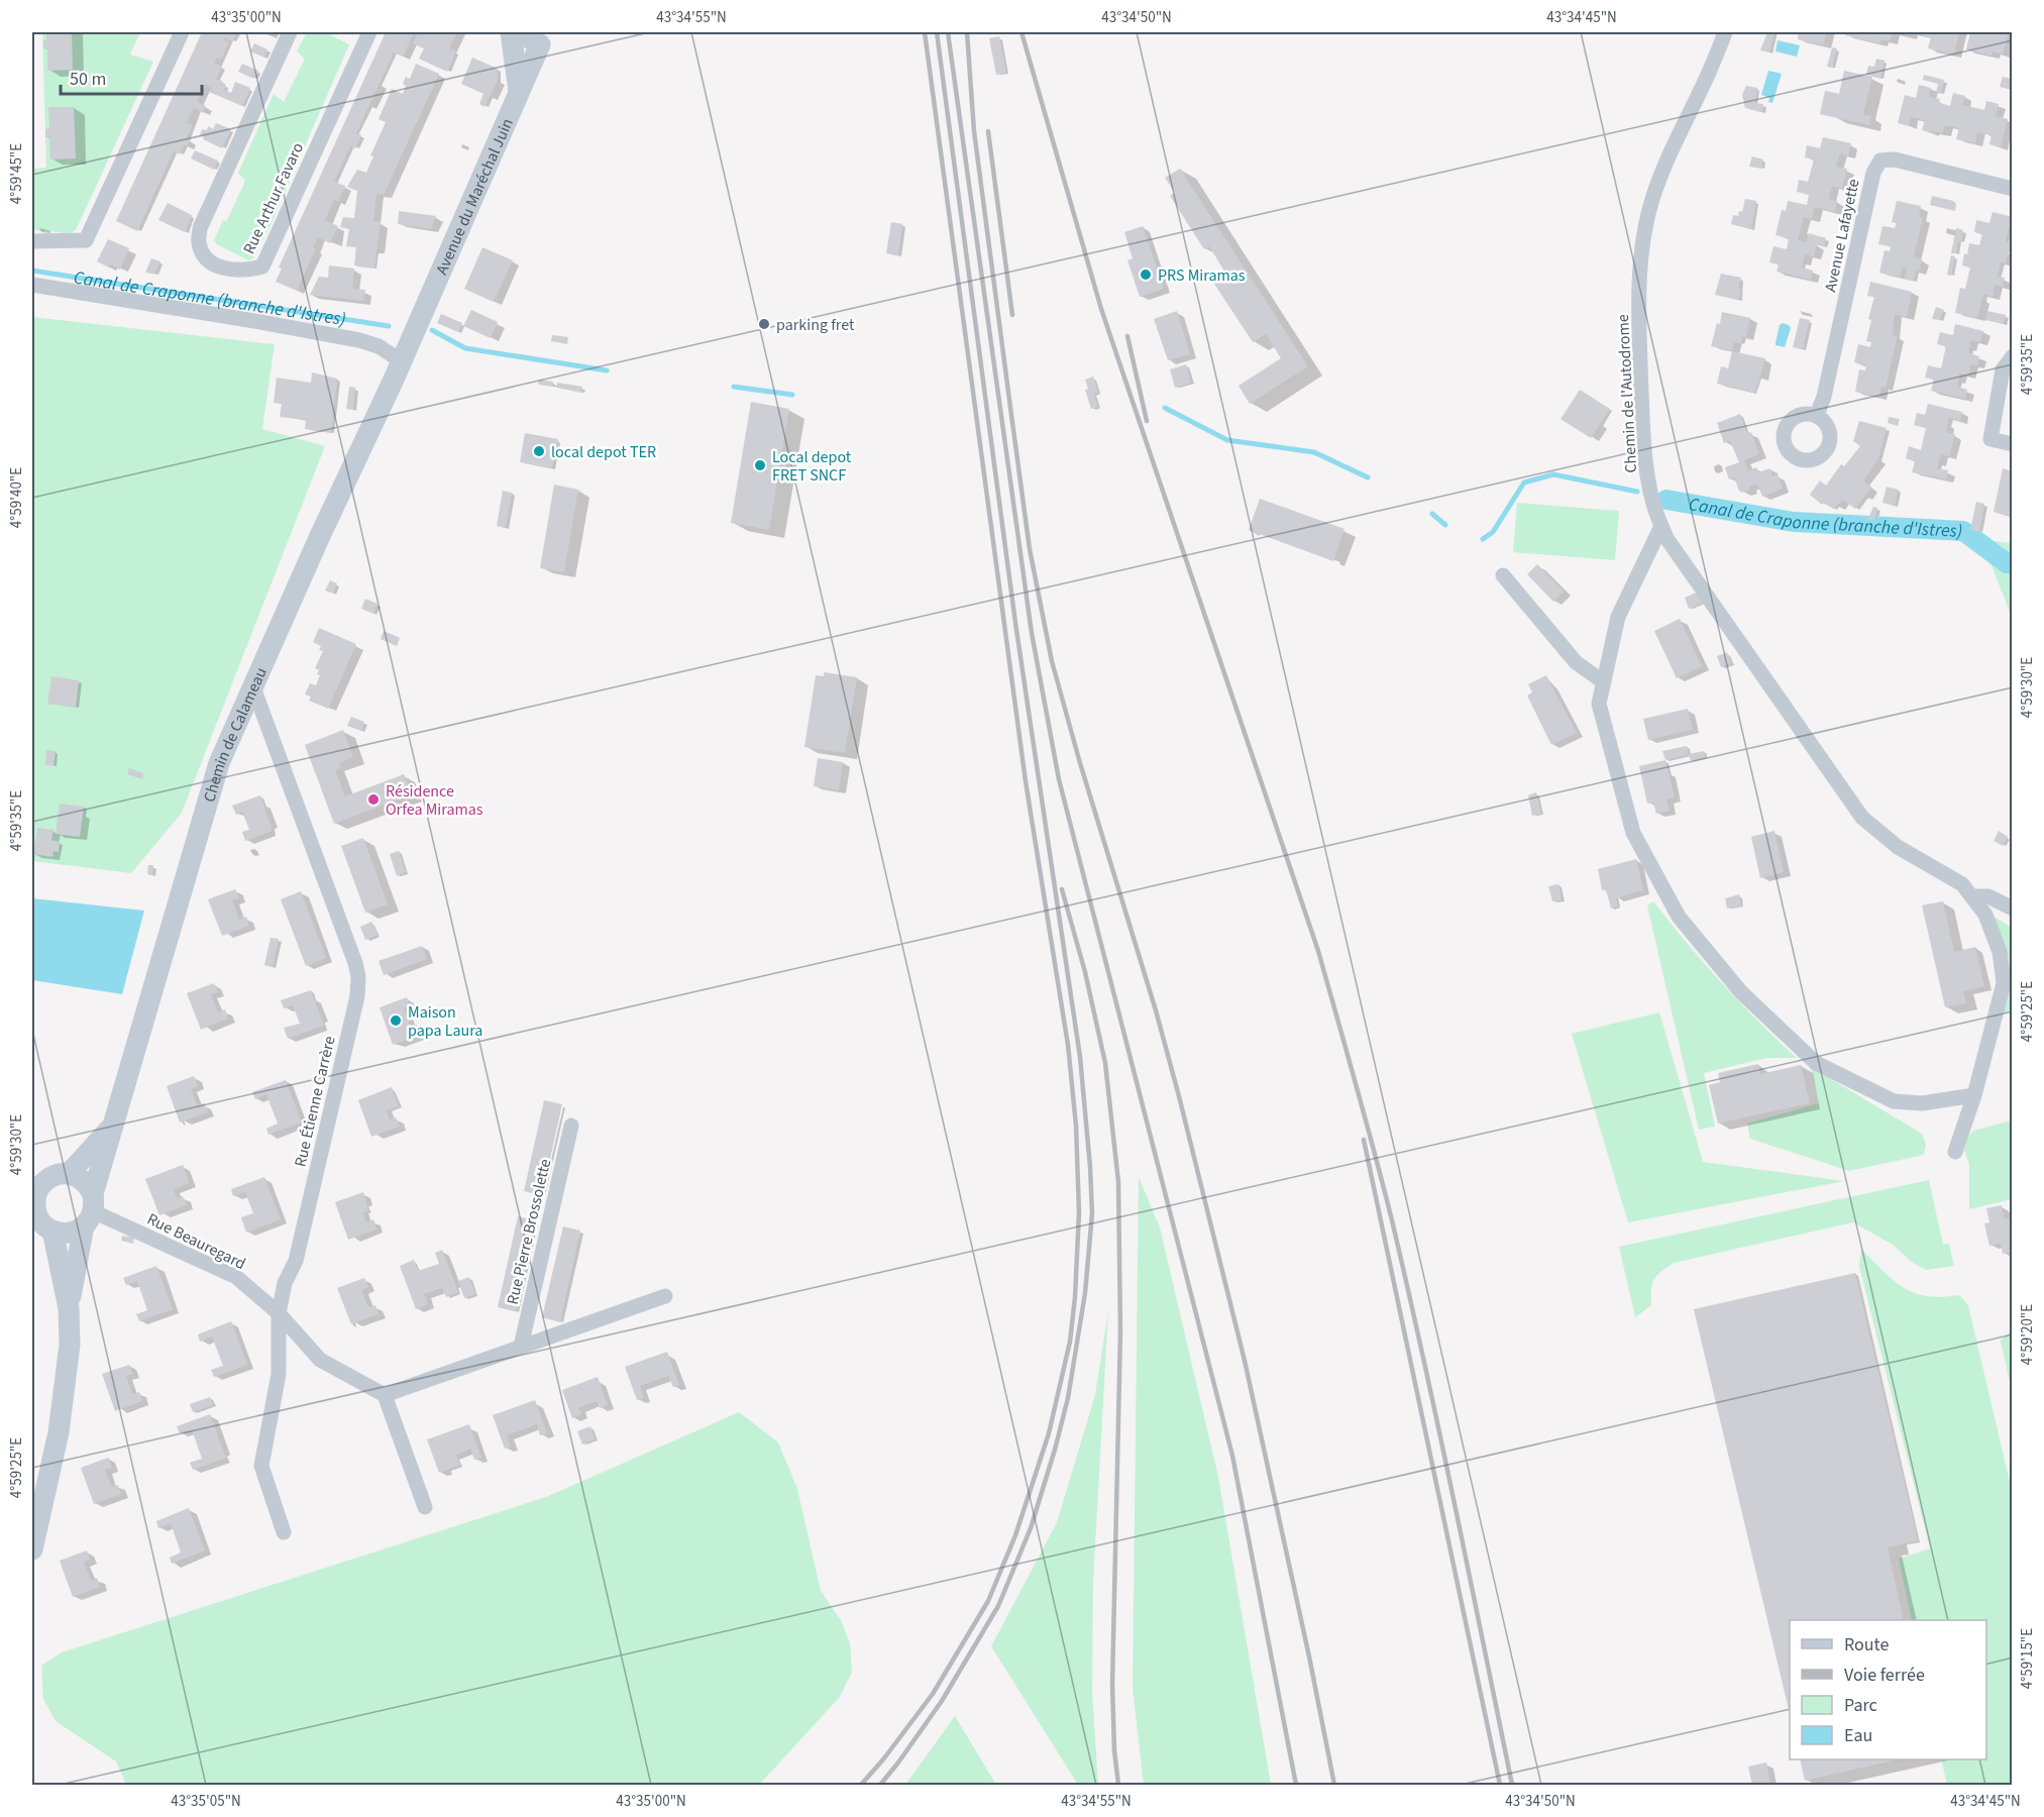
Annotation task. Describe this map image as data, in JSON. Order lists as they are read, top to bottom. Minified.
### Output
{"streets":{"main road":["Avenue du Maréchal Juin","Chemin de Calameau"],"street":["Rue Arthur Favaro","Avenue Lafayette","Chemin de l'Autodrome","Rue Étienne Carrère","Rue Pierre Brossolette","Rue Beauregard"]},"crossings":[["Avenue du Maréchal Juin","Chemin de Calameau"],["Chemin de Calameau","Rue Étienne Carrère"],["Chemin de Calameau","Rue Beauregard"],["Rue Étienne Carrère","Rue Beauregard"]],"water":["Canal de Craponne (branche d'Istres)"],"places":["PRS Miramas","parking fret","local depot TER","Local depot FRET SNCF","Résidence Orfea Miramas","Maison papa Laura"],"legend":["Route","Voie ferrée","Parc","Eau"],"scale_bar":"50 m","coordinates":["43°35'00\"N","43°34'55\"N","43°34'50\"N","43°34'45\"N","4°59'45\"E","4°59'35\"E","4°59'40\"E","4°59'30\"E","4°59'25\"E","4°59'20\"E","4°59'15\"E","43°35'05\"N"]}
